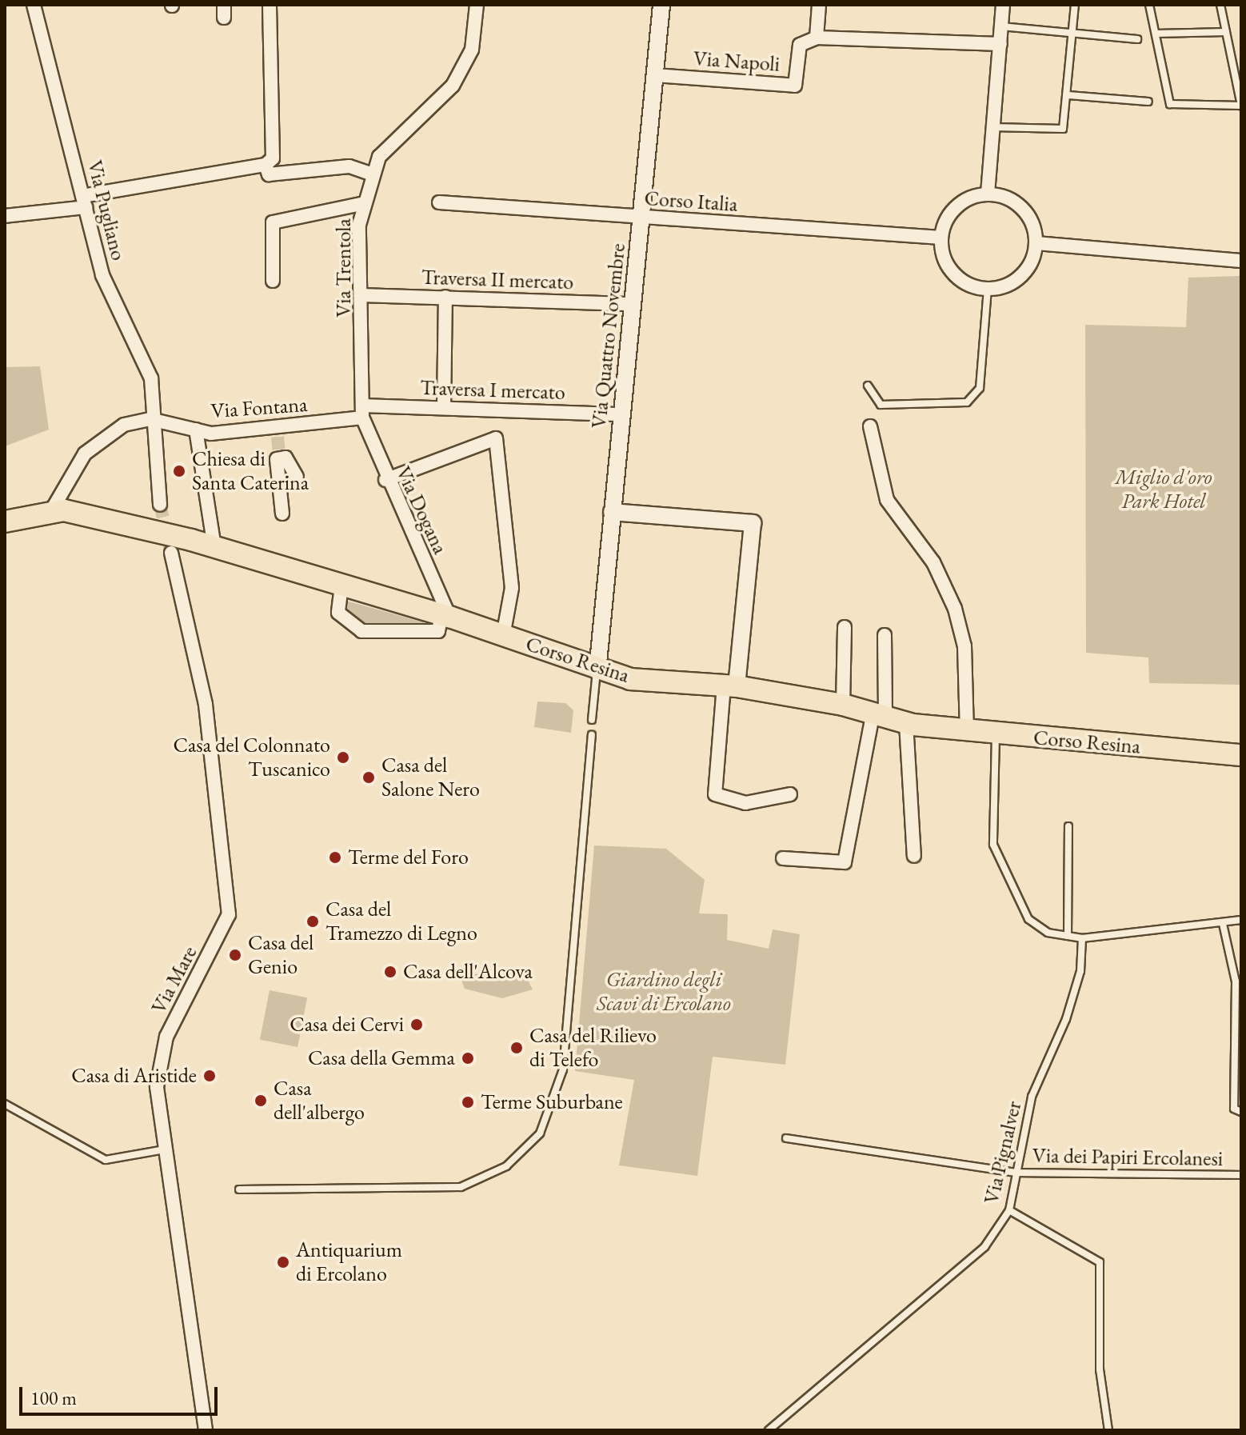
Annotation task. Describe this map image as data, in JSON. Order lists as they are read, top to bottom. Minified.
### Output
{"streets":{"main road":["Corso Resina"],"street":["Via Napoli","Corso Italia","Via Pugliano","Via Trentola","Traversa II mercato","Via Quattro Novembre","Traversa I mercato","Via Fontana","Via Dogana","Via Mare"],"lane":["Via Pignalver","Via dei Papiri Ercolanesi"]},"crossings":[["Via Napoli","Via Quattro Novembre"],["Corso Italia","Via Quattro Novembre"],["Via Pugliano","Via Fontana"],["Via Trentola","Traversa II mercato"],["Via Trentola","Traversa I mercato"],["Via Trentola","Via Fontana"],["Via Trentola","Via Dogana"],["Traversa II mercato","Via Quattro Novembre"],["Via Quattro Novembre","Traversa I mercato"],["Via Quattro Novembre","Corso Resina"],["Traversa I mercato","Via Fontana"],["Traversa I mercato","Via Dogana"],["Via Fontana","Via Dogana"],["Via Dogana","Corso Resina"],["Via Pignalver","Via dei Papiri Ercolanesi"]],"parks":["Miglio d'oro Park Hotel","Giardino degli Scavi di Ercolano"],"places":["Chiesa di Santa Caterina","Casa del Colonnato Tuscanico","Casa del Salone Nero","Terme del Foro","Casa del Tramezzo di Legno","Casa del Genio","Casa dell'Alcova","Casa dei Cervi","Casa del Rilievo di Telefo","Casa della Gemma","Casa di Aristide","Casa dell'albergo","Terme Suburbane","Antiquarium di Ercolano"],"scale_bar":"100 m"}
